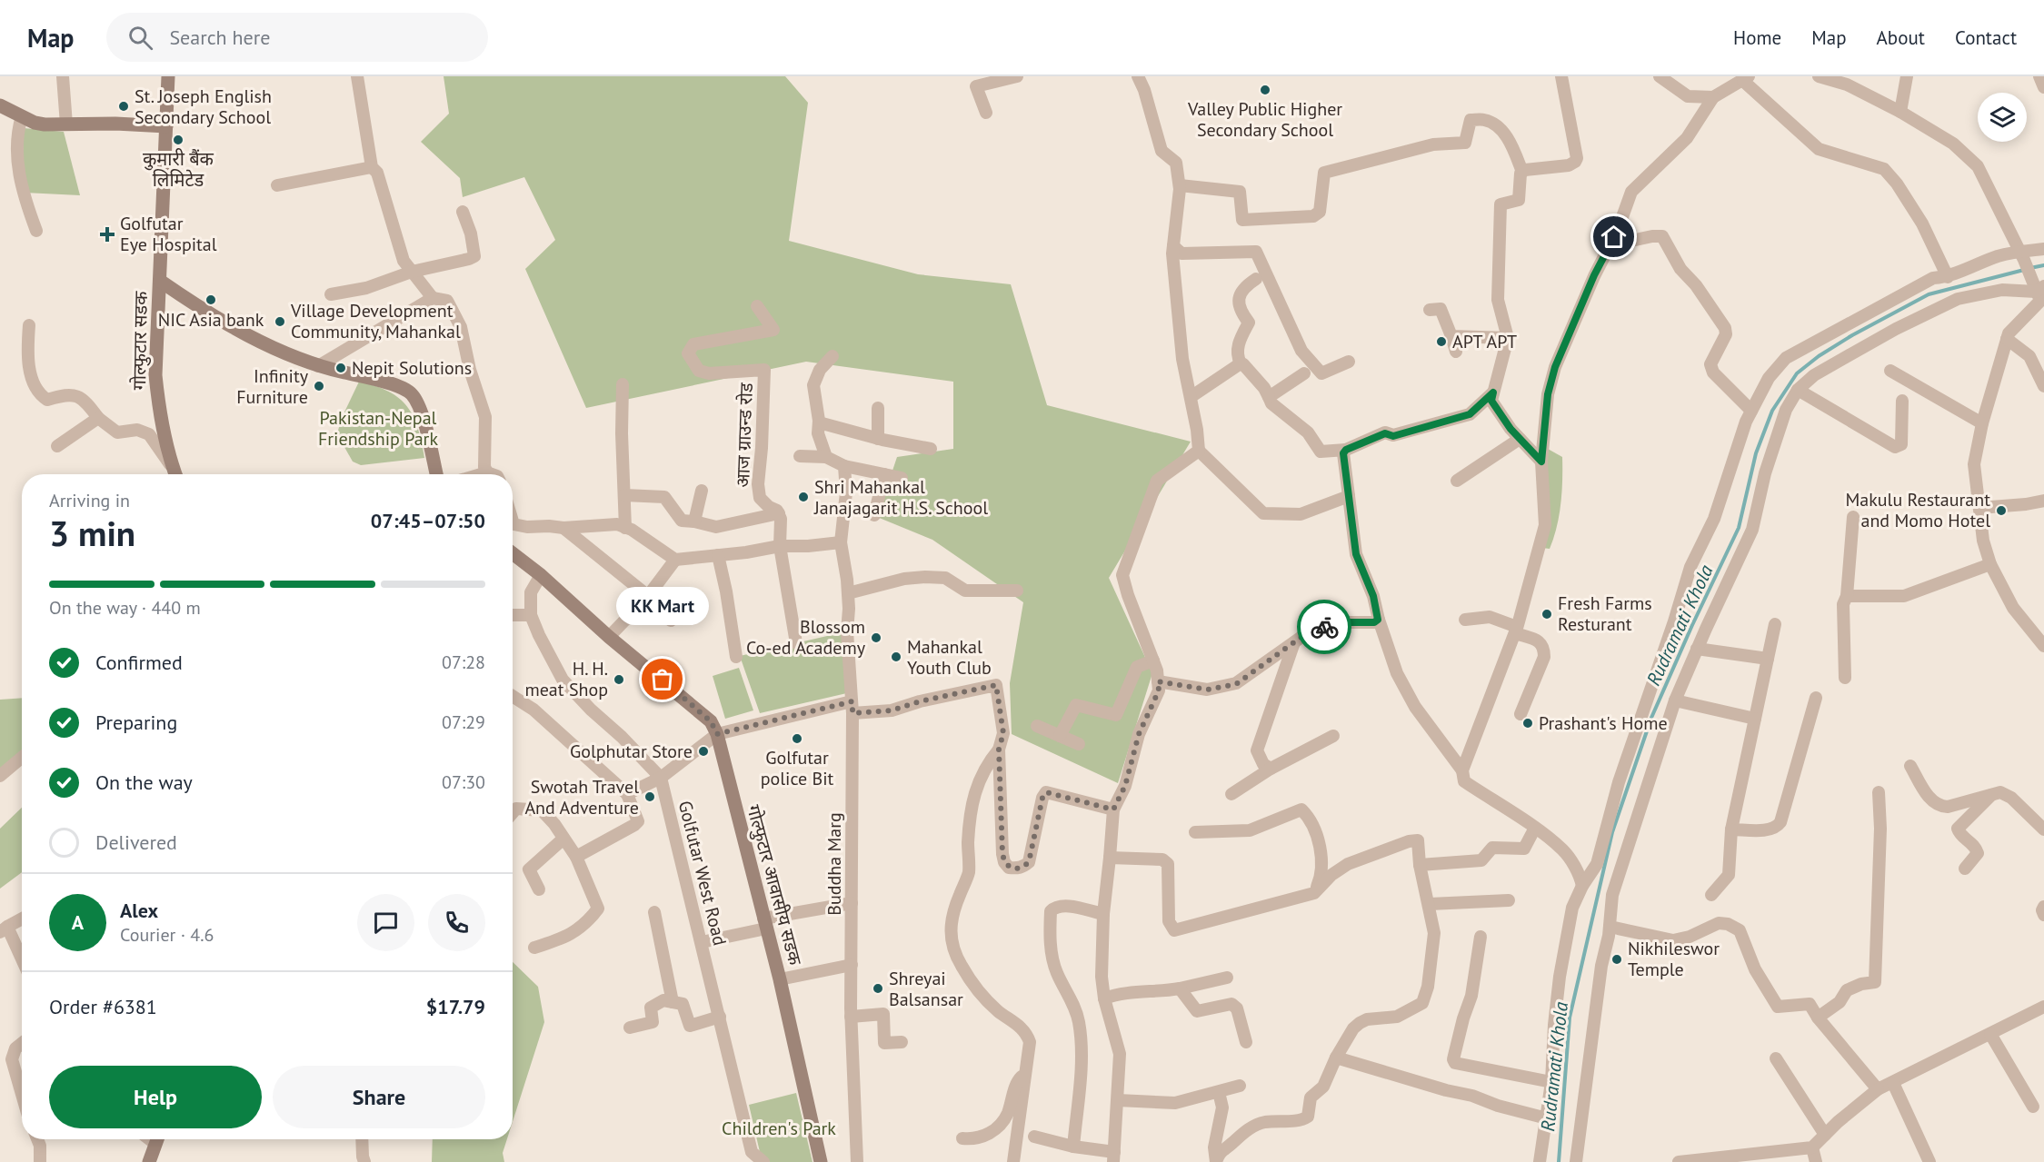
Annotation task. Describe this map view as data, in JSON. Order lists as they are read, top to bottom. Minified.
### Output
{"streets":{"main road":["गोल्फुटार सडक","गोल्फुटार आवासीय सडक"],"street":["आज ग्राउन्ड रोड","Buddha Marg","Golfutar West Road"]},"water":["Rudramati Khola"],"parks":["Pakistan-Nepal Friendship Park","Children's Park"],"places":{"other":["Valley Public Higher Secondary School","St. Joseph English Secondary School","कुमारी बैंक लिमिटेड","NIC Asia bank","Village Development Community, Mahankal","APT APT","Nepit Solutions","Infinity Furniture","Shri Mahankal Janajagarit H.S. School","Makulu Restaurant and Momo Hotel","Fresh Farms Resturant","Blossom Co-ed Academy","Mahankal Youth Club","H. H. meat Shop","KK Mart","Prashant's Home","Golfutar police Bit","Golphutar Store","Swotah Travel And Adventure","Nikhileswor Temple","Shreyai Balsansar"],"health":["Golfutar Eye Hospital"]},"page":{"header":"Map","search":"Search here","nav":["Home","Map","About","Contact"],"heading":["3 min","Arriving in","07:45–07:50"],"panel":["Alex","Courier · 4.6","Order #6381","$17.79"],"bar":"On the way · 440 m","bubble":"KK Mart","list":[["Confirmed","07:28"],["Preparing","07:29"],["On the way","07:30"],"Delivered"],"round":"A","buttons":["Help","Share"]}}
